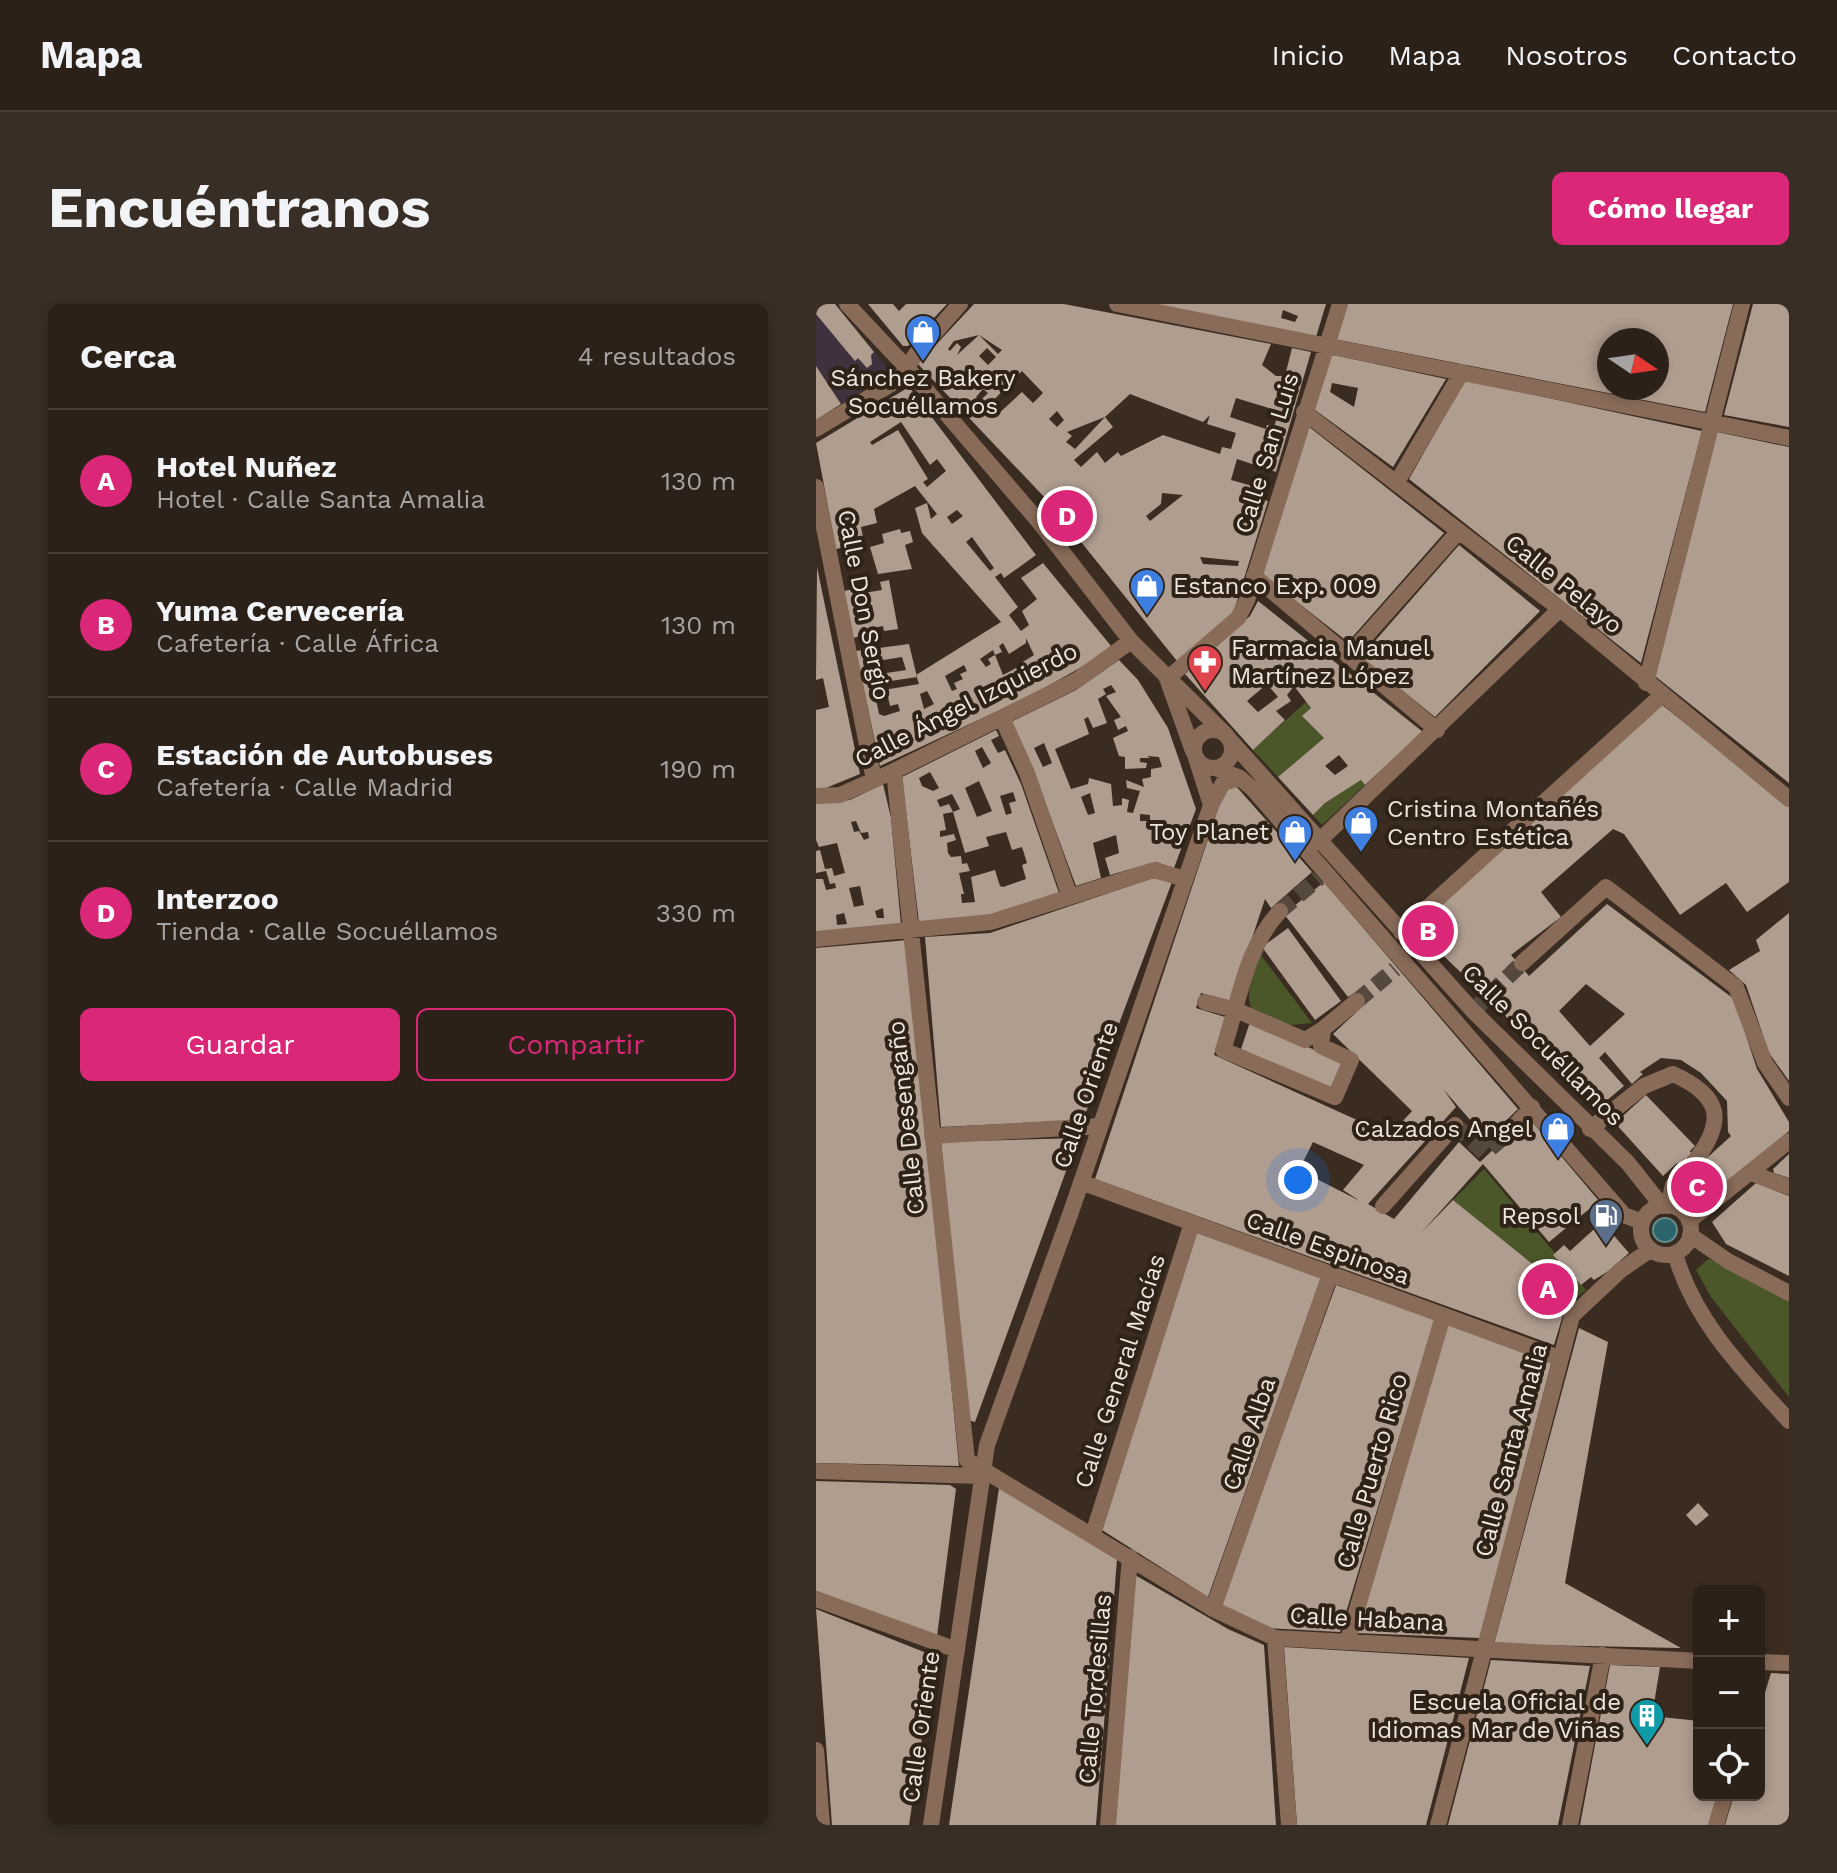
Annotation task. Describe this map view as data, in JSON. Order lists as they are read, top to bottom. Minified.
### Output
{"streets":{"street":["Calle San Luis","Calle Pelayo","Calle Don Sergio","Calle Ángel Izquierdo","Calle Socuéllamos","Calle Oriente","Calle Desengaño","Calle Espinosa","Calle General Macías","Calle Alba","Calle Santa Amalia","Calle Puerto Rico","Calle Habana","Calle Tordesillas"]},"crossings":[["Calle San Luis","Calle Pelayo"],["Calle San Luis","Calle Socuéllamos"],["Calle Don Sergio","Calle Ángel Izquierdo"],["Calle Ángel Izquierdo","Calle Socuéllamos"],["Calle Ángel Izquierdo","Calle Desengaño"],["Calle Socuéllamos","Calle Santa Amalia"],["Calle Oriente","Calle Desengaño"],["Calle Oriente","Calle Espinosa"],["Calle Oriente","Calle Habana"],["Calle Desengaño","Calle Habana"],["Calle Espinosa","Calle General Macías"],["Calle Espinosa","Calle Alba"],["Calle Espinosa","Calle Santa Amalia"],["Calle Espinosa","Calle Puerto Rico"],["Calle General Macías","Calle Habana"],["Calle Alba","Calle Habana"],["Calle Santa Amalia","Calle Habana"],["Calle Puerto Rico","Calle Habana"],["Calle Habana","Calle Tordesillas"]],"places":{"shop":["Sánchez Bakery Socuéllamos","Estanco Exp. 009","Cristina Montañés Centro Estética","Toy Planet","Calzados Angel"],"pharmacy":["Farmacia Manuel Martínez López"],"fuel station":["Repsol"],"building":["Escuela Oficial de Idiomas Mar de Viñas"]},"north":"right","page":{"header":"Mapa","nav":["Inicio","Mapa","Nosotros","Contacto"],"buttons":["Cómo llegar",["Guardar","Compartir"]],"title":"Encuéntranos","heading":["Cerca","4 resultados"],"list":[{"mark":"A","name":"Hotel Nuñez","note":"Hotel · Calle Santa Amalia","value":"130 m"},{"mark":"B","name":"Yuma Cervecería","note":"Cafetería · Calle África","value":"130 m"},{"mark":"C","name":"Estación de Autobuses","note":"Cafetería · Calle Madrid","value":"190 m"},{"mark":"D","name":"Interzoo","note":"Tienda · Calle Socuéllamos","value":"330 m"}],"pins":["D","B","C","A"],"map_buttons":["+","−"]}}
